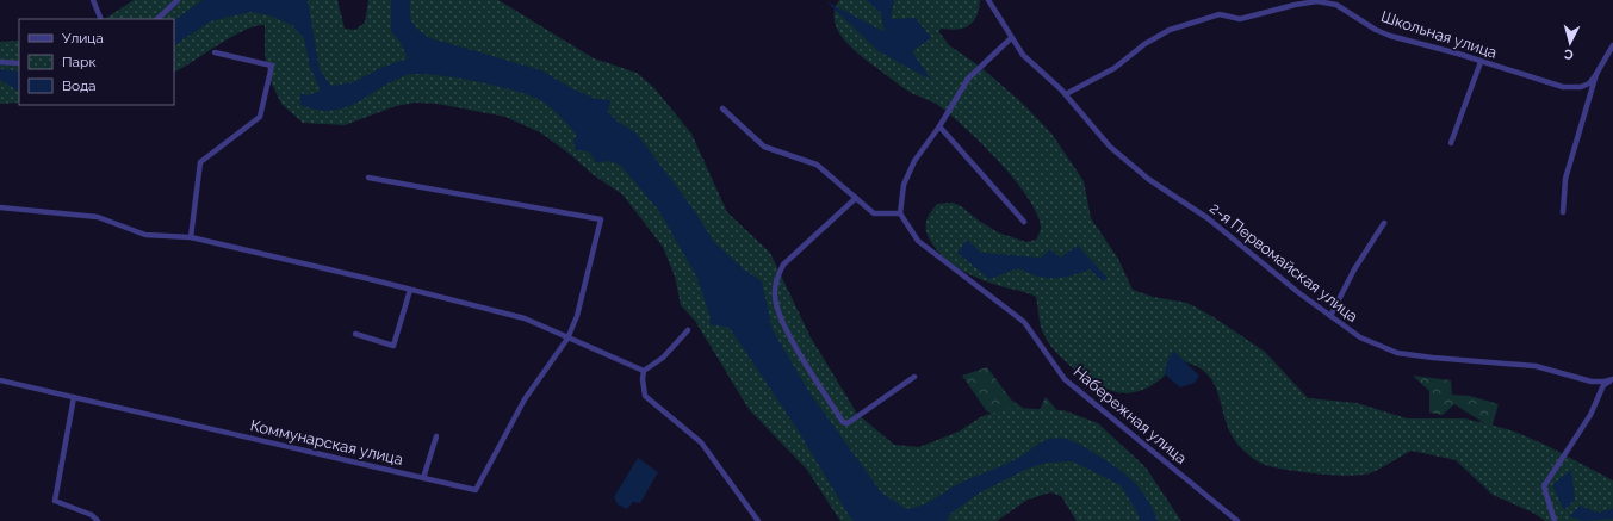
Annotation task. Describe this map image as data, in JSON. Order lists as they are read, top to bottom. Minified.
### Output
{"streets":{"street":["Школьная улица","2-я Первомайская улица","Набережная улица","Коммунарская улица"]},"crossings":[["Школьная улица","2-я Первомайская улица"]],"legend":["Улица","Парк","Вода"],"north":"bottom"}
